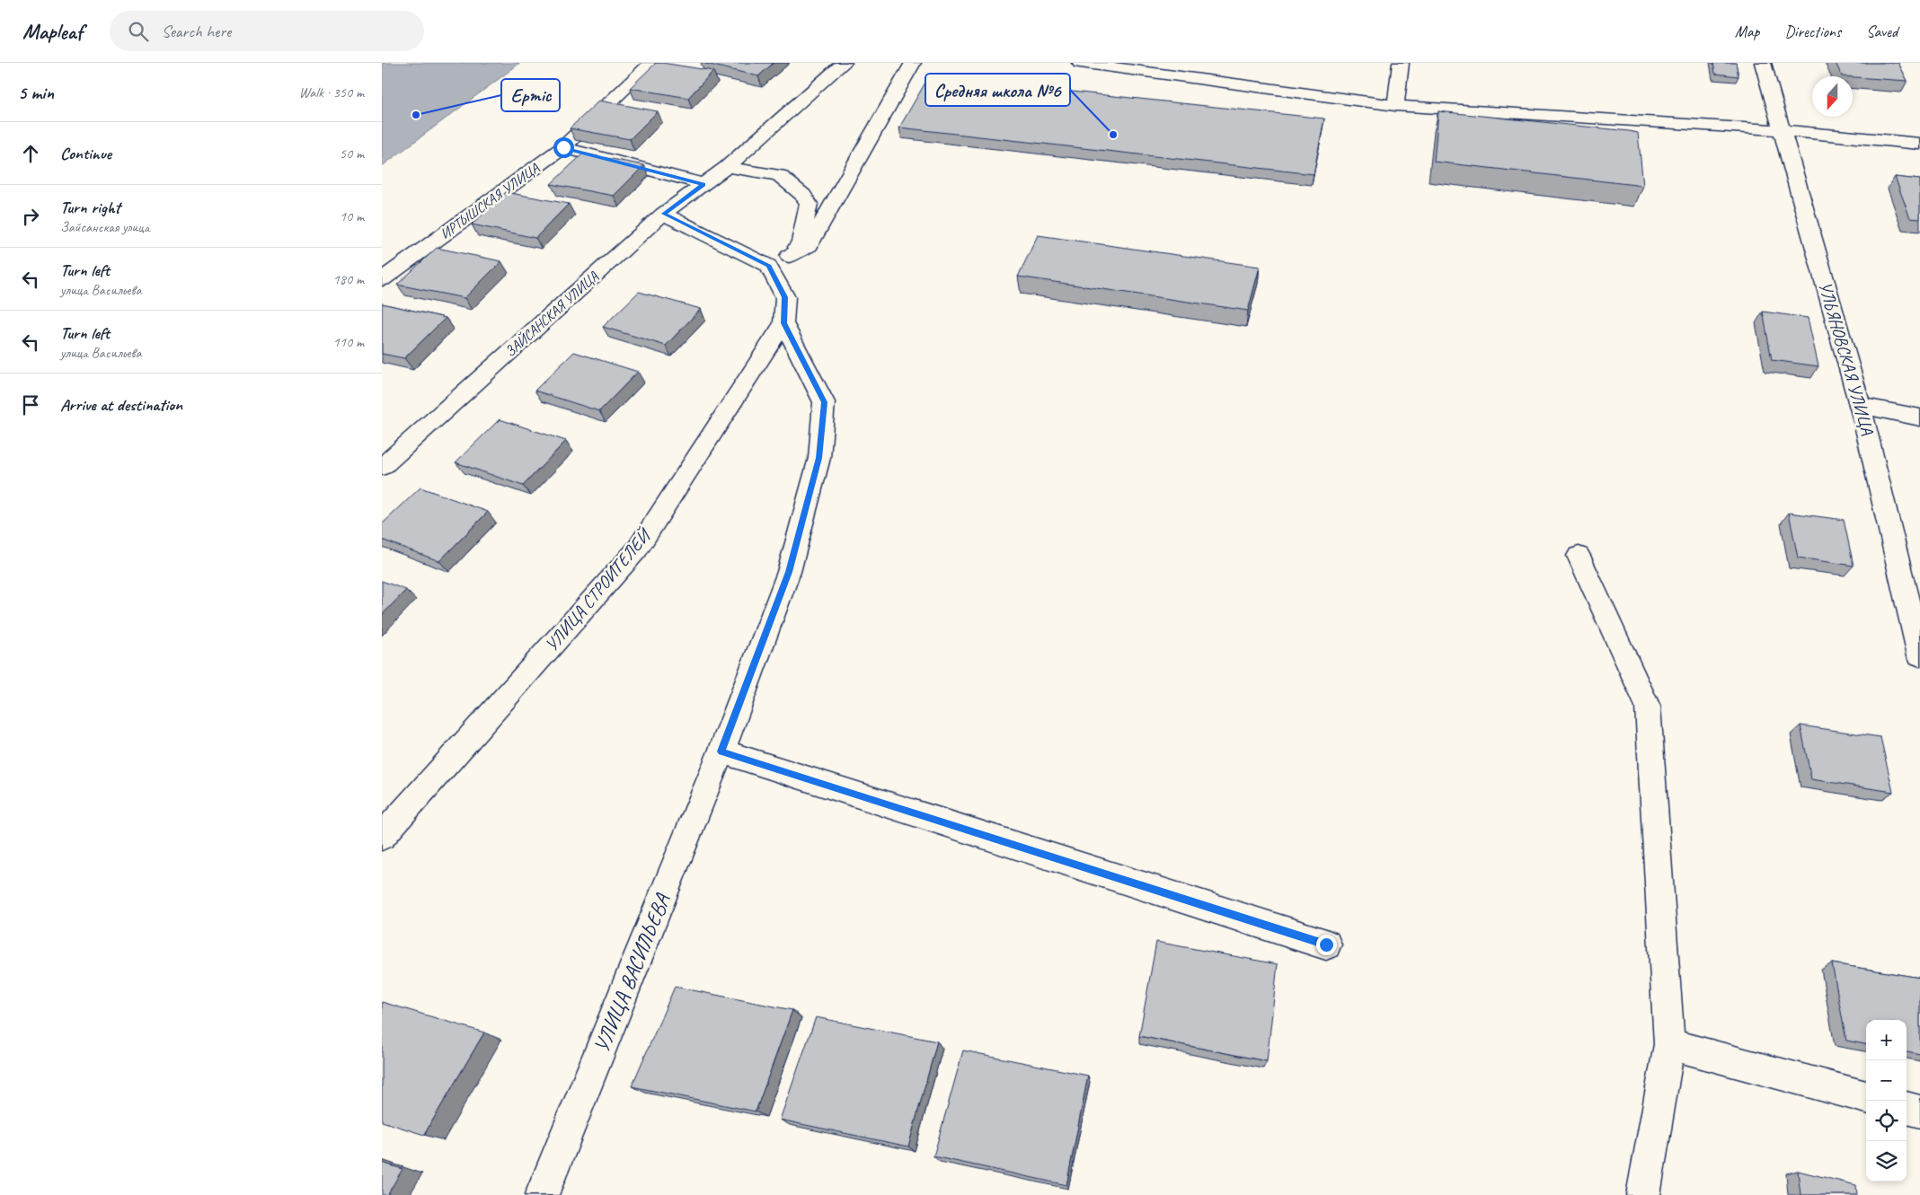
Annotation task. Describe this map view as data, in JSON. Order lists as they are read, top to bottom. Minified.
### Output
{"streets":{"street":["ИРТЫШСКАЯ УЛИЦА","ЗАЙСАНСКАЯ УЛИЦА","УЛЬЯНОВСКАЯ УЛИЦА","УЛИЦА СТРОИТЕЛЕЙ","УЛИЦА ВАСИЛЬЕВА"]},"crossings":[["УЛИЦА СТРОИТЕЛЕЙ","УЛИЦА ВАСИЛЬЕВА"]],"places":["Ертіс","Средняя школа №6"],"north":"bottom","page":{"header":"Mapleaf","search":"Search here","nav":["Map","Directions","Saved"],"heading":["5 min","Walk · 350 m"],"list":[["Continue","50 m"],["Turn right","Зайсанская улица","10 m"],["Turn left","улица Васильева","180 m"],["Turn left","улица Васильева","110 m"],"Arrive at destination"],"map_buttons":["+","−"]}}
